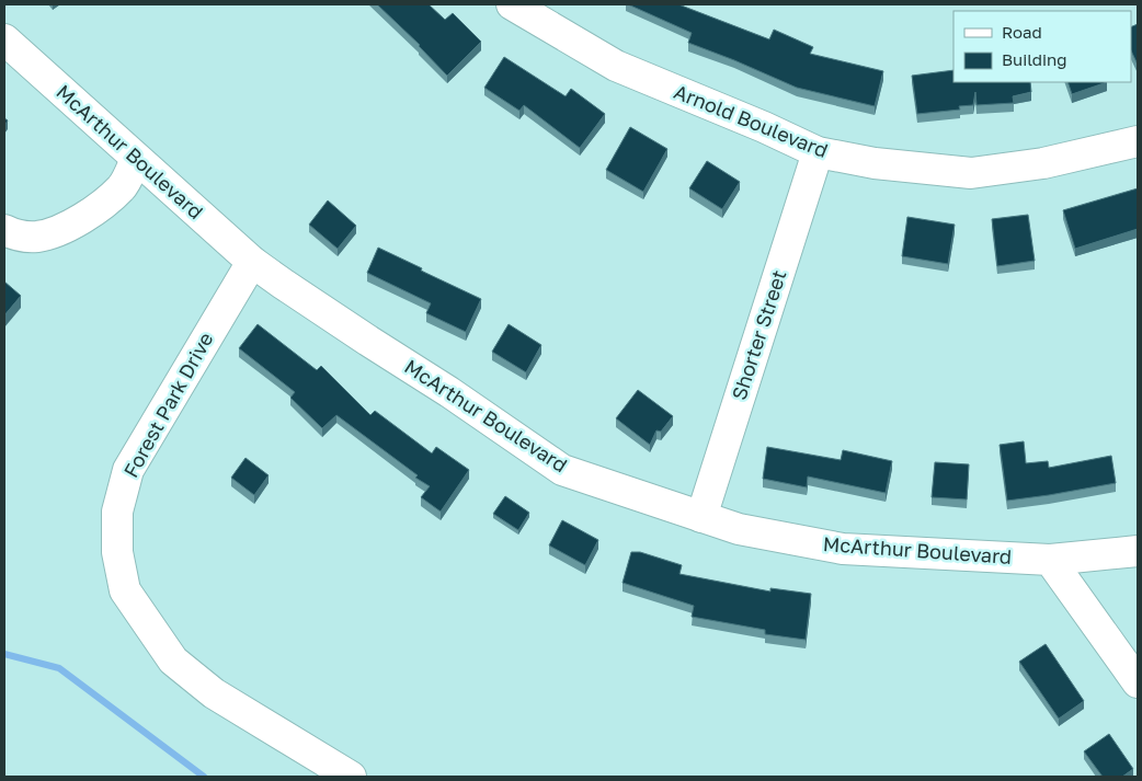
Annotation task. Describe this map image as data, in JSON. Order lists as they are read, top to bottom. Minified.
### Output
{"streets":{"street":["Arnold Boulevard","McArthur Boulevard","Shorter Street","Forest Park Drive"]},"crossings":[["Arnold Boulevard","Shorter Street"],["McArthur Boulevard","Shorter Street"],["McArthur Boulevard","Forest Park Drive"]],"legend":["Road","Building"]}
